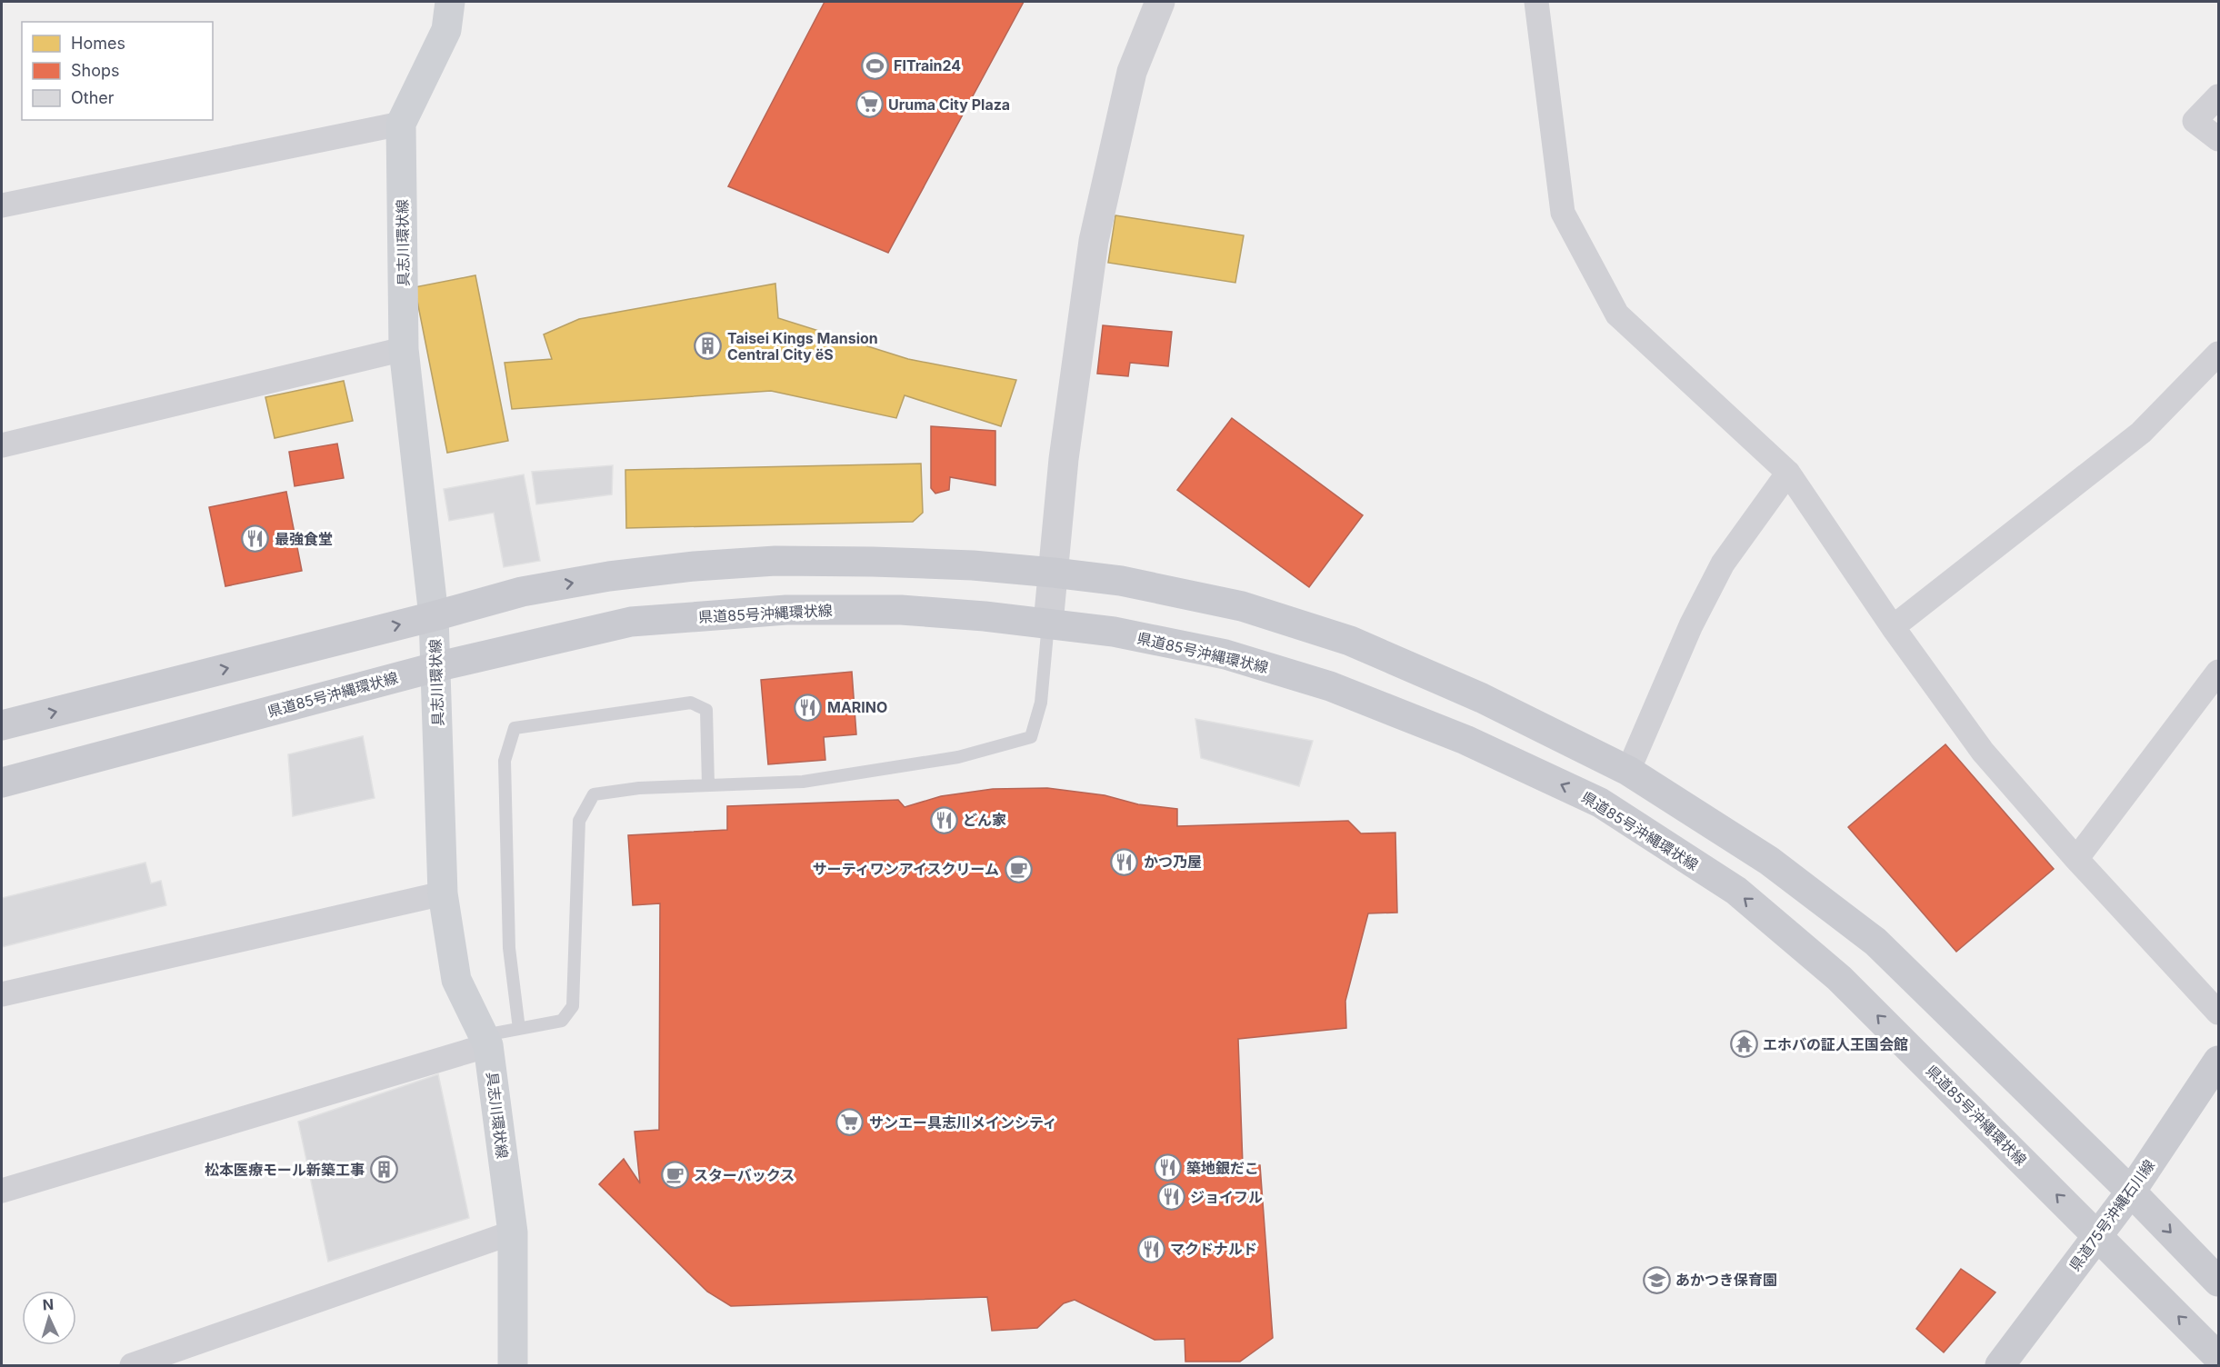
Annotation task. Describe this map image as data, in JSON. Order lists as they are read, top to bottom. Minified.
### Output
{"streets":{"main road":["具志川環状線","県道85号沖縄環状線","県道75号沖縄石川線"]},"crossings":[["具志川環状線","県道85号沖縄環状線"],["県道85号沖縄環状線","県道75号沖縄石川線"]],"places":{"sports":["FITrain24"],"supermarket":["Uruma City Plaza","サンエー具志川メインシティ"],"building":["Taisei Kings Mansion Central City ëS","松本医療モール新築工事"],"restaurant":["最強食堂","MARINO","どん家","かつ乃屋","築地銀だこ","ジョイフル","マクドナルド"],"cafe":["サーティワンアイスクリーム","スターバックス"],"temple":["エホバの証人王国会館"],"school or university":["あかつき保育園"]},"legend":["Homes","Shops","Other"],"north":"top"}
